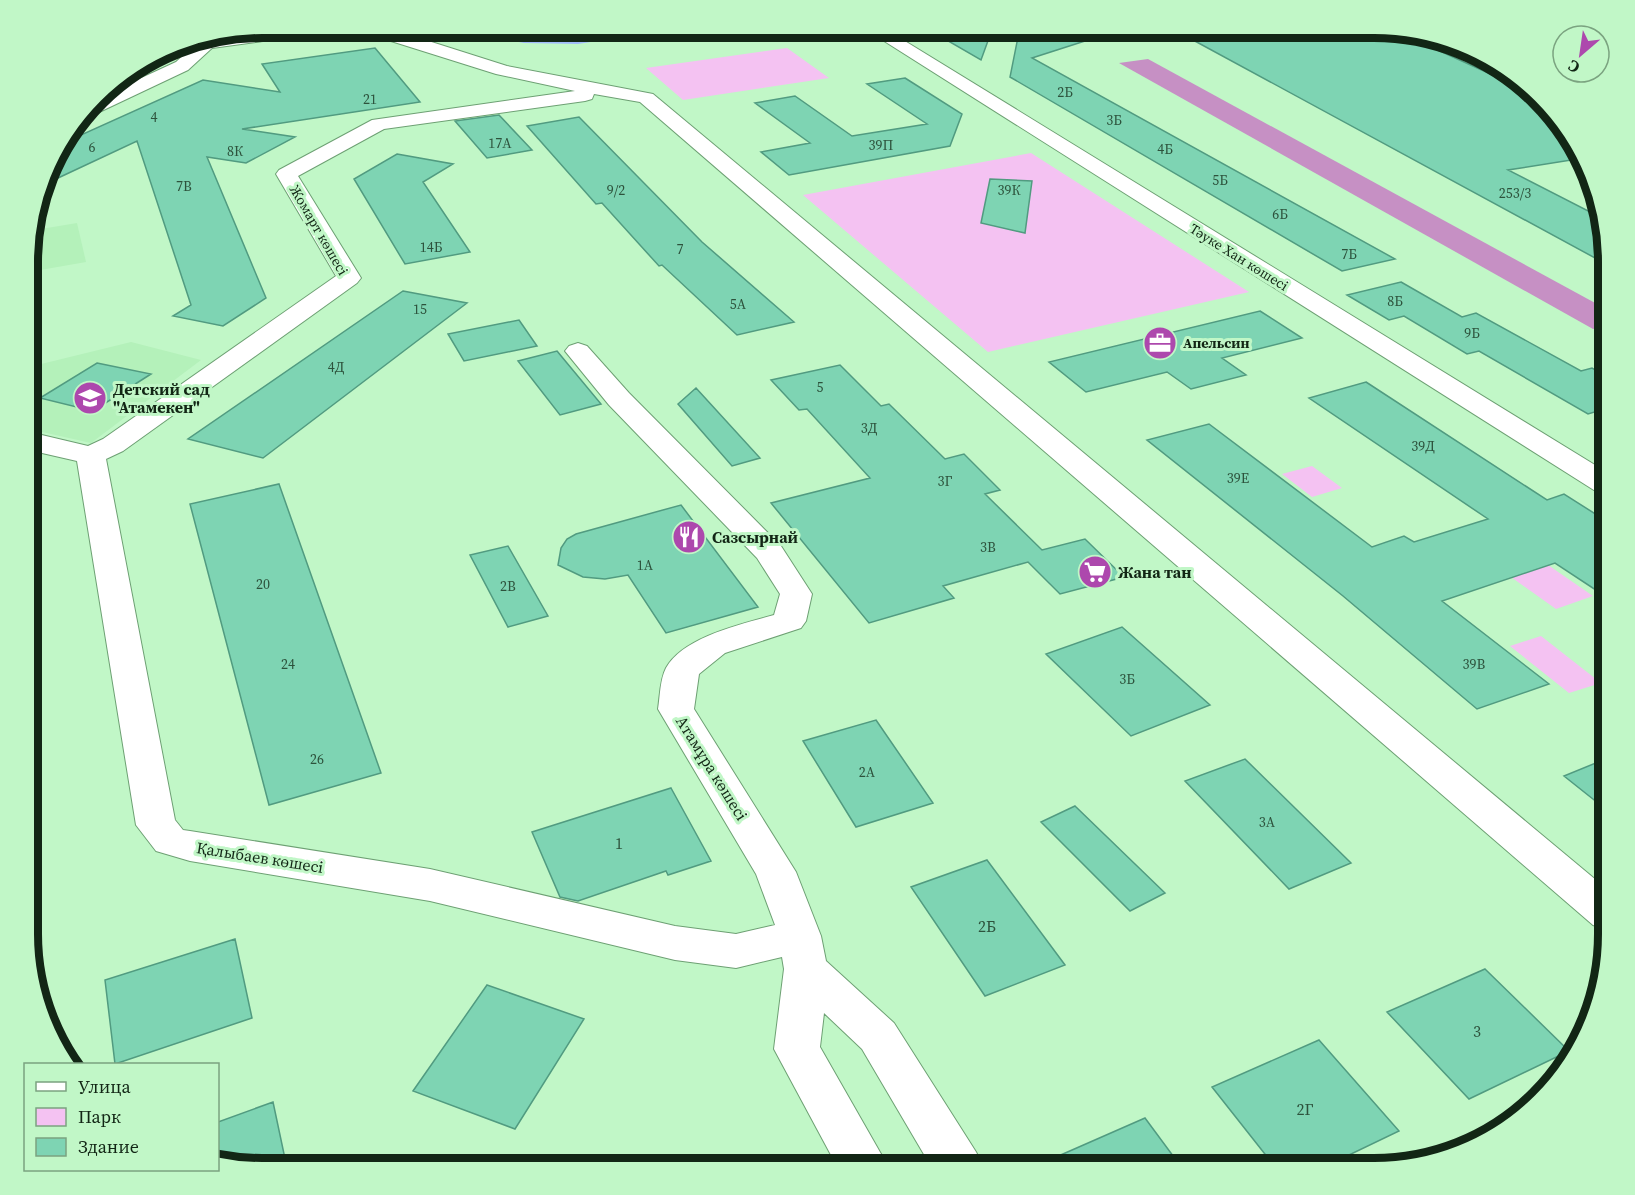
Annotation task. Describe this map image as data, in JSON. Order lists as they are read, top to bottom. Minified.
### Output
{"streets":{"street":["Жомарт көшесі","Тәуке Хан көшесі","Атамұра көшесі","Қалыбаев көшесі"]},"crossings":[["Жомарт көшесі","Қалыбаев көшесі"],["Атамұра көшесі","Қалыбаев көшесі"]],"places":{"office":["Апельсин"],"school or university":["Детский сад \"Атамекен\""],"restaurant":["Сазсырнай"],"supermarket":["Жана тан"]},"house_numbers":["2Б","21","4","3Б","17А","39П","6","4Б","8К","5Б","7В","9/2","39К","253/3","6Б","14Б","7","7Б","8Б","5А","15","9Б","4Д","5","3Д","39Д","39Е","3Г","3В","1А","20","2В","24","39В","3Б","26","2А","3А","1","2Б","3","2Г"],"legend":["Улица","Парк","Здание"],"north":"bottom left"}
